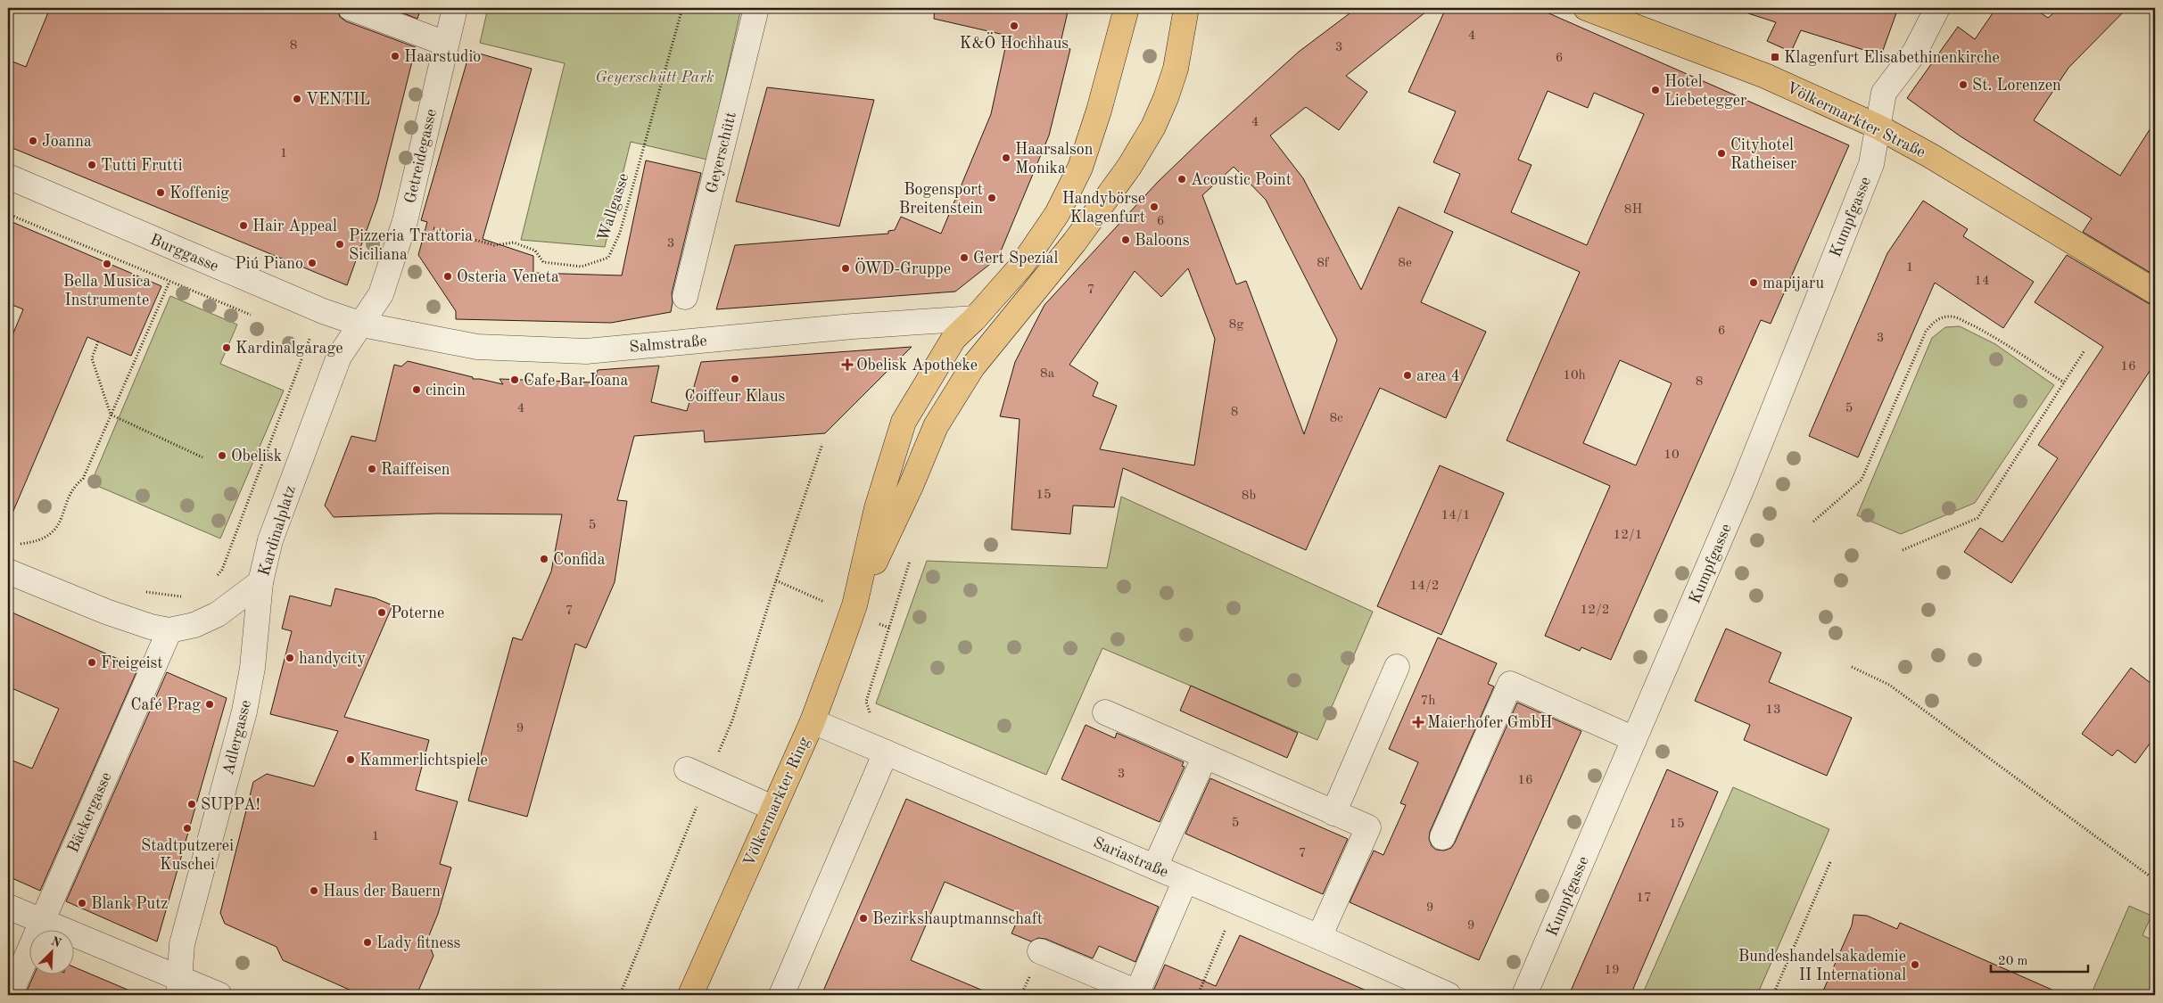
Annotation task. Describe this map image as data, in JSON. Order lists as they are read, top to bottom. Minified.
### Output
{"streets":{"main road":["Völkermarkter Straße","Völkermarkter Ring"],"street":["Geyerschütt","Getreidegasse","Kumpfgasse","Burggasse","Salmstraße","Kardinalplatz","Adlergasse","Bäckergasse","Sariastraße"],"path":["Wallgasse"]},"crossings":[["Völkermarkter Straße","Kumpfgasse"],["Getreidegasse","Wallgasse"],["Getreidegasse","Burggasse"],["Getreidegasse","Salmstraße"],["Getreidegasse","Kardinalplatz"],["Burggasse","Salmstraße"],["Burggasse","Kardinalplatz"],["Salmstraße","Kardinalplatz"],["Salmstraße","Völkermarkter Ring"],["Kardinalplatz","Adlergasse"],["Kardinalplatz","Bäckergasse"],["Völkermarkter Ring","Sariastraße"]],"parks":["Geyerschütt Park"],"places":{"other":["K&Ö Hochhaus","Haarstudio","St. Lorenzen","Hotel Liebetegger","VENTIL","Joanna","Cityhotel Ratheiser","Haarsalson Monika","Tutti Frutti","Acoustic Point","Koffenig","Bogensport Breitenstein","Handybörse Klagenfurt","Hair Appeal","Baloons","Pizzeria Trattoria Siciliana","Gert Spezial","Piú Piano","Bella Musica Instrumente","ÖWD-Gruppe","Osteria Veneta","mapijaru","Kardinalgarage","area 4","Coiffeur Klaus","Cafe Bar Ioana","cincin","Obelisk","Raiffeisen","Confida","Poterne","handycity","Freigeist","Café Prag","Kammerlichtspiele","SUPPA!","Stadtputzerei Kuschei","Haus der Bauern","Blank Putz","Bezirkshauptmannschaft","Lady fitness","Bundeshandelsakademie II International"],"transit":["Klagenfurt Elisabethinenkirche"],"health":["Obelisk Apotheke","Maierhofer GmbH"]},"house_numbers":["4","8","3","6","4","1","8H","6","3","8f","8e","1","14","7","8g","6","3","16","8a","10h","8","4","5","8","8c","10","15","8b","14/1","5","12/1","14/2","12/2","7","7h","13","9","3","16","5","15","1","7","17","9","9","19"],"scale_bar":"20 m","north":"top right"}
